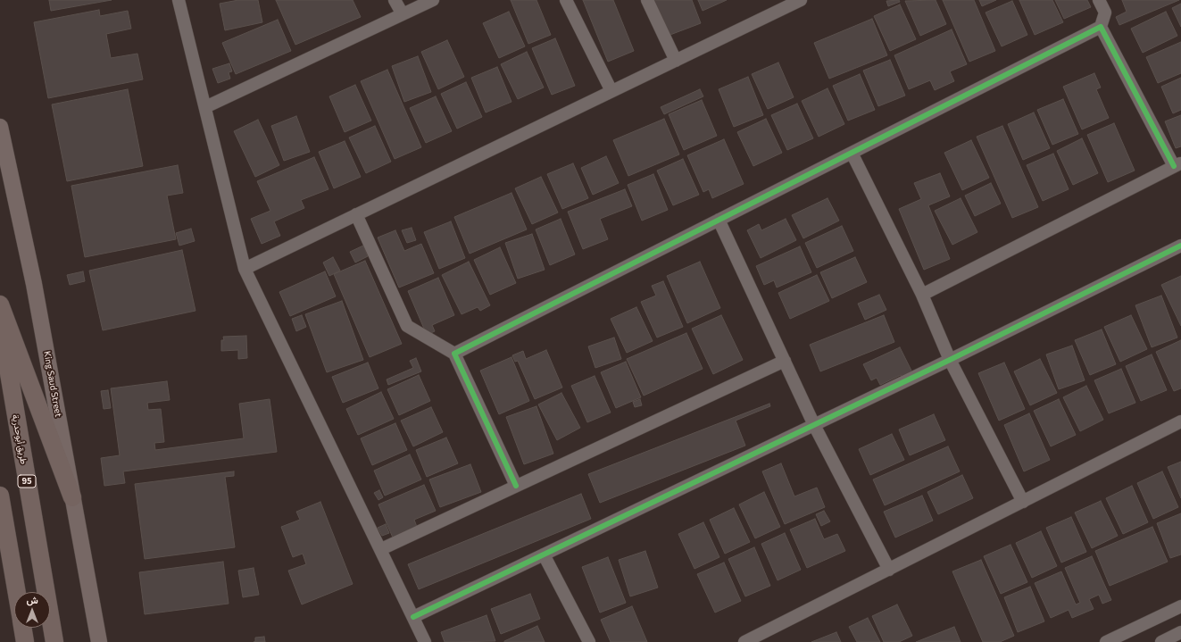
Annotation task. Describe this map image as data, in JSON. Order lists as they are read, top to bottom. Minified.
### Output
{"streets":{"highway":["طريق أبوحدرية","95"],"main road":["King Saud Street"]},"north":"top"}
